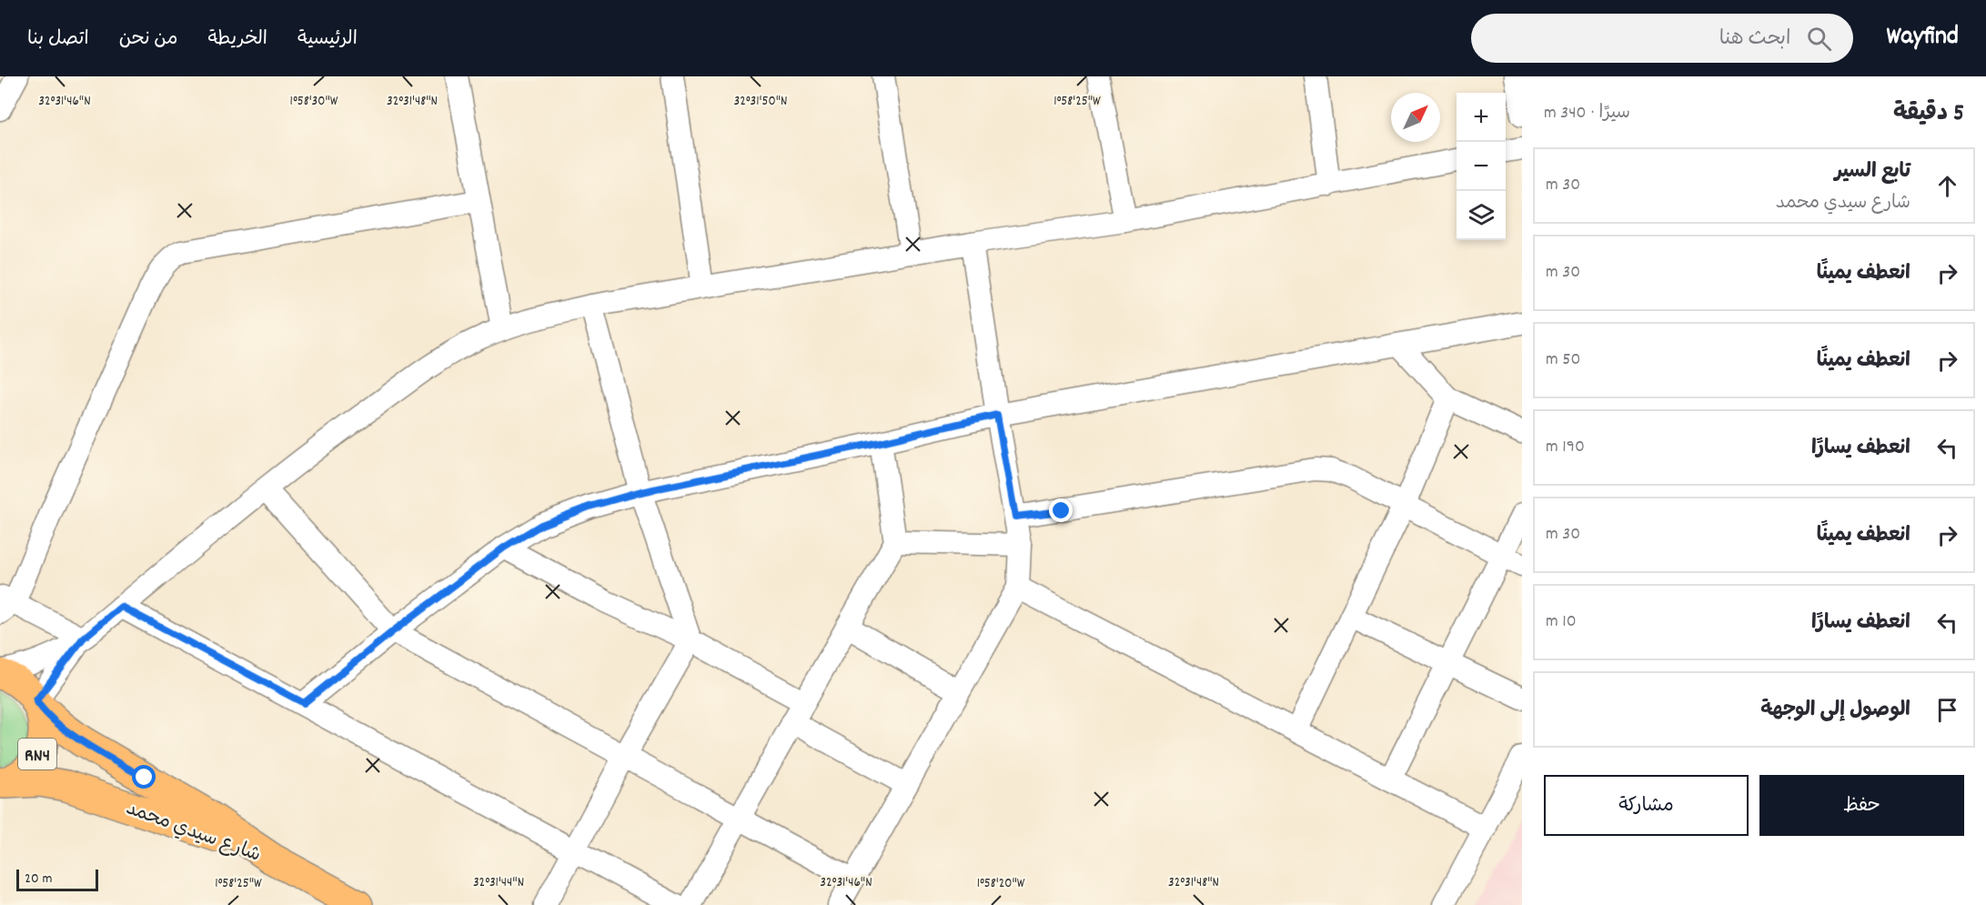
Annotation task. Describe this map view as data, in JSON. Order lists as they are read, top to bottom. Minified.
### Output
{"streets":{"main road":["RN4","شارع سيدي محمد"]},"crossings":[["RN4","شارع سيدي محمد"]],"scale_bar":"20 m","north":"top right","page":{"header":"Wayfind","search":"ابحث هنا","nav":["الرئيسية","الخريطة","من نحن","اتصل بنا"],"heading":["5 دقيقة","سيرًا · 340 m"],"map_buttons":["+","−"],"list":[["تابع السير","شارع سيدي محمد","30 m"],["انعطف يمينًا","30 m"],["انعطف يمينًا","50 m"],["انعطف يسارًا","190 m"],["انعطف يمينًا","30 m"],["انعطف يسارًا","10 m"],"الوصول إلى الوجهة"],"buttons":["حفظ","مشاركة"],"scale":"20 m"},"coordinates":["1°58'30\"W","1°58'25\"W","32°31'46\"N","32°31'48\"N","32°31'50\"N","32°31'44\"N","1°58'20\"W"]}
